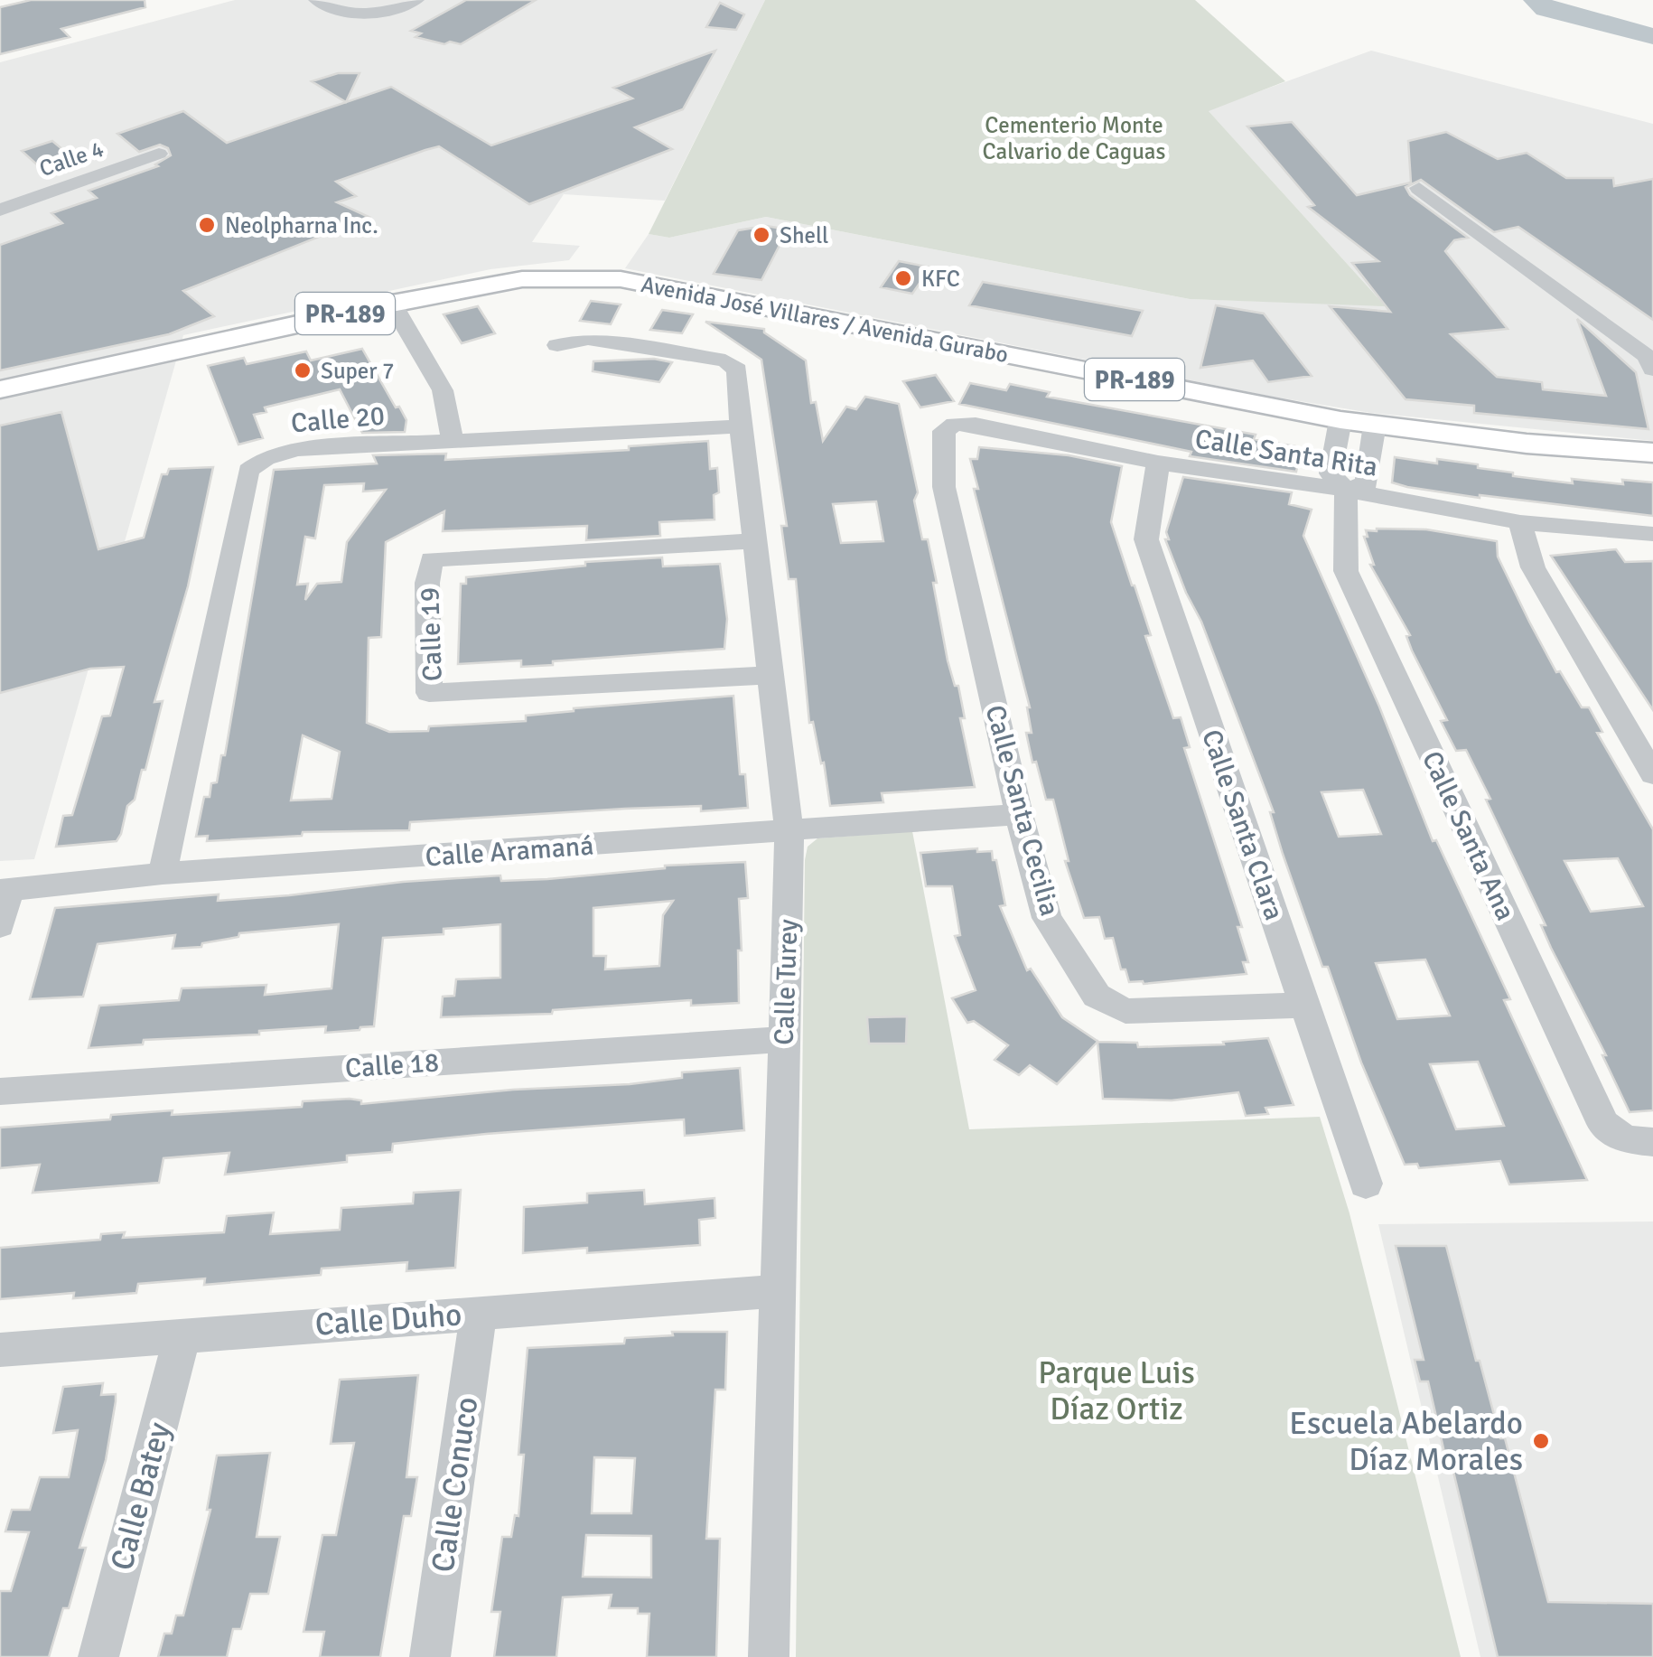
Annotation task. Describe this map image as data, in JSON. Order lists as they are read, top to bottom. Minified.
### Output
{"streets":{"main road":["PR-189","Avenida José Villares / Avenida Gurabo"],"street":["Calle 4","Calle 20","Calle Santa Rita","Calle 19","Calle Santa Cecilia","Calle Santa Clara","Calle Santa Ana","Calle Aramaná","Calle Turey","Calle 18","Calle Duho","Calle Conuco","Calle Batey"]},"crossings":[["Avenida José Villares / Avenida Gurabo","Calle Santa Ana"],["Calle 20","Calle Aramaná"],["Calle 20","Calle Turey"],["Calle Santa Rita","Calle Santa Cecilia"],["Calle Santa Rita","Calle Santa Clara"],["Calle Santa Rita","Calle Santa Ana"],["Calle 19","Calle Turey"],["Calle Santa Cecilia","Calle Santa Clara"],["Calle Santa Cecilia","Calle Aramaná"],["Calle Aramaná","Calle Turey"],["Calle Turey","Calle 18"],["Calle Turey","Calle Duho"],["Calle Duho","Calle Conuco"],["Calle Duho","Calle Batey"]],"parks":["Cementerio Monte Calvario de Caguas","Parque Luis Díaz Ortiz"],"places":["Neolpharna Inc.","Shell","KFC","Super 7","Escuela Abelardo Díaz Morales"]}
